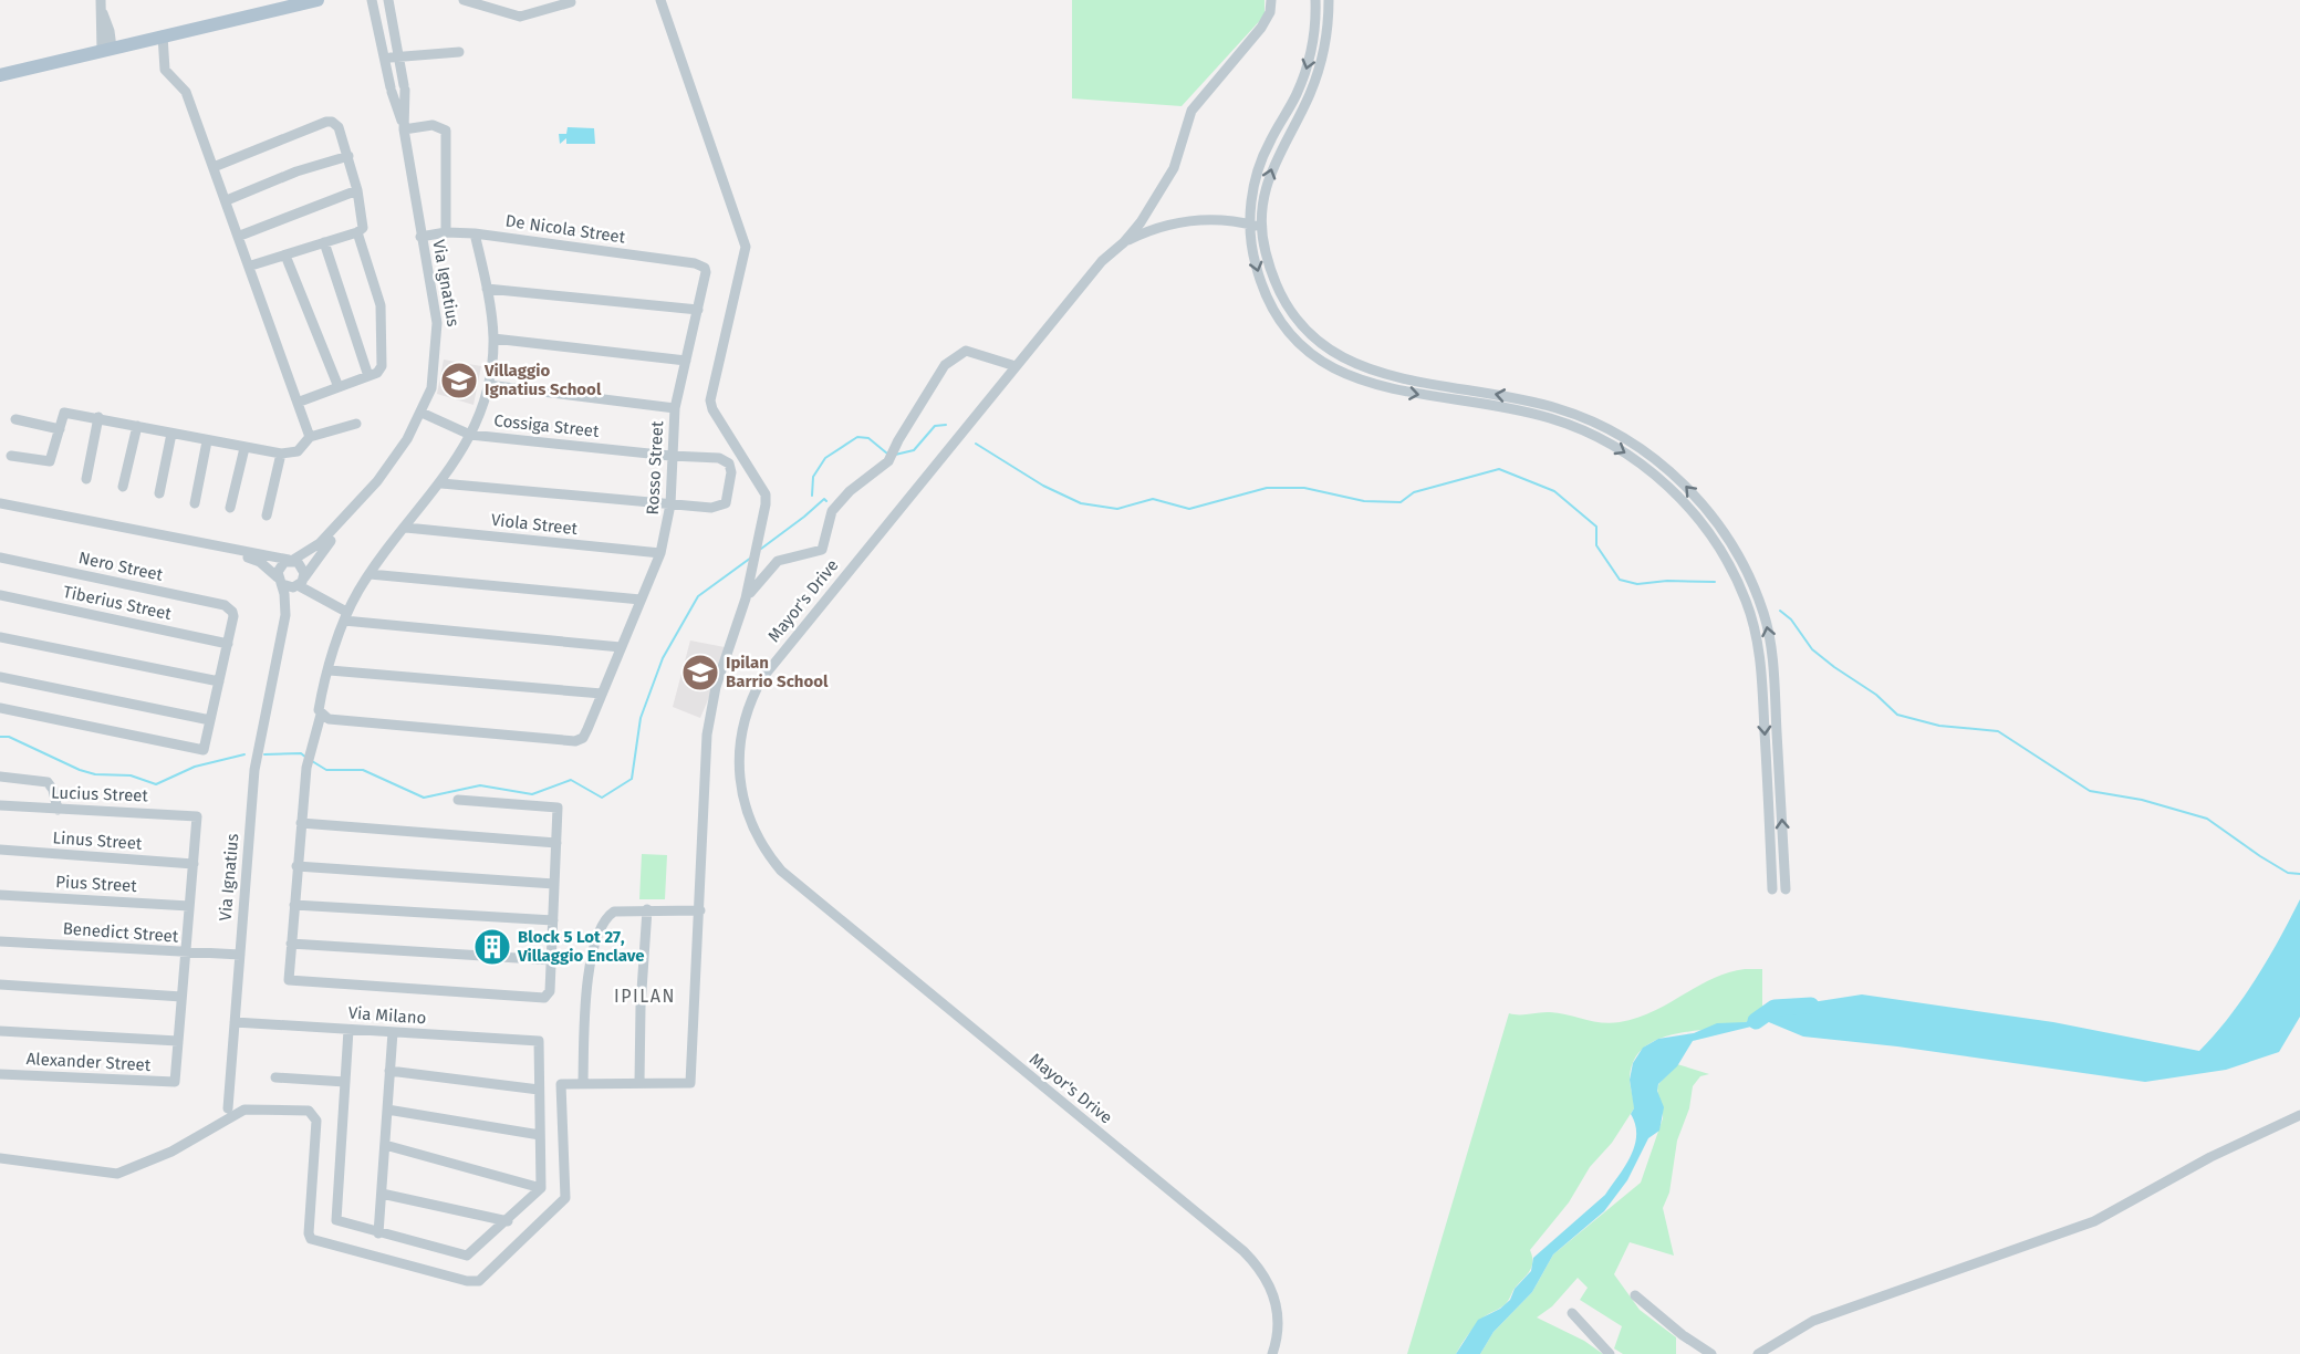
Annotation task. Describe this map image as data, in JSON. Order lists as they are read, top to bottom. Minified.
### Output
{"streets":{"street":["De Nicola Street","Via Ignatius","Cossiga Street","Rosso Street","Viola Street","Nero Street","Mayor's Drive","Tiberius Street","Lucius Street","Linus Street","Pius Street","Benedict Street","Via Milano","Alexander Street"]},"crossings":[["De Nicola Street","Via Ignatius"],["De Nicola Street","Rosso Street"],["Via Ignatius","Cossiga Street"],["Via Ignatius","Benedict Street"],["Via Ignatius","Via Milano"],["Cossiga Street","Rosso Street"],["Rosso Street","Viola Street"],["Nero Street","Tiberius Street"],["Lucius Street","Linus Street"]],"districts":["IPILAN"],"places":{"school or university":["Villaggio Ignatius School","Ipilan Barrio School"],"building":["Block 5 Lot 27, Villaggio Enclave"]}}
